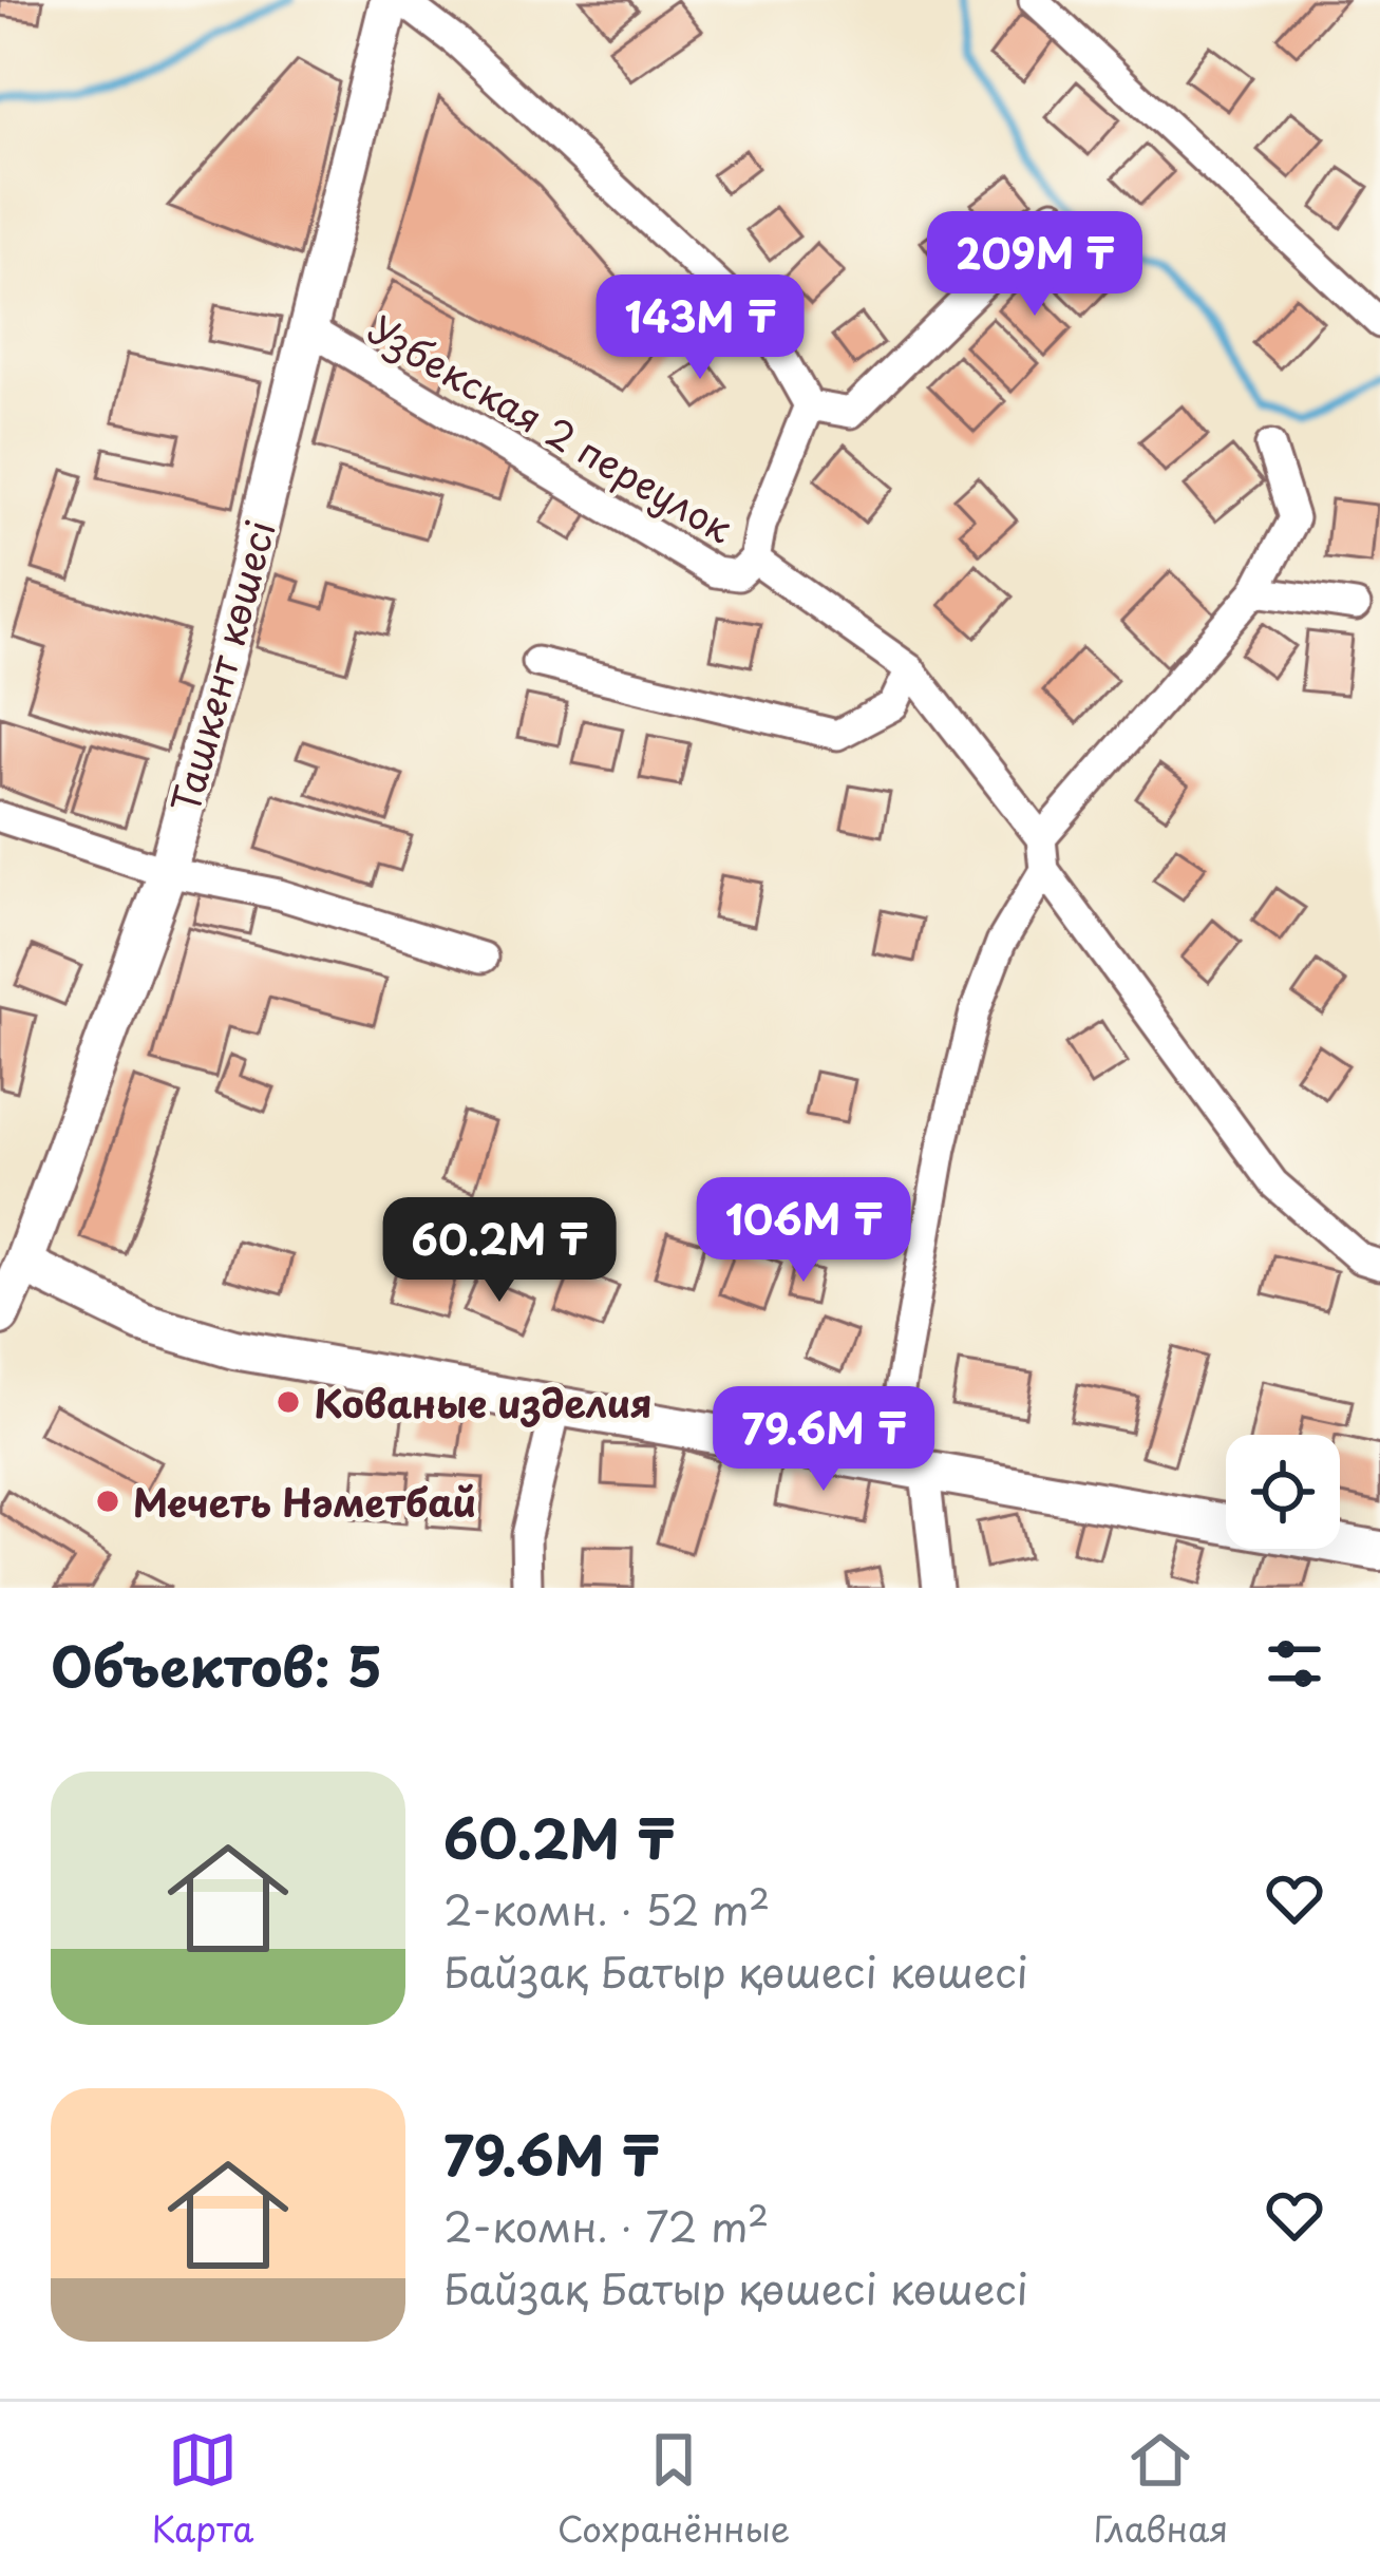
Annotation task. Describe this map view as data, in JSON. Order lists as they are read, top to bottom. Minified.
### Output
{"streets":{"main road":["Ташкент көшесі"],"street":["Узбекская 2 переулок"]},"crossings":[["Узбекская 2 переулок","Ташкент көшесі"]],"places":["Кованые изделия","Мечеть Нәметбай"],"page":{"price":["209M ₸","143M ₸","106M ₸","60.2M ₸","79.6M ₸"],"heading":"Объектов: 5","list":[{"name":"60.2M ₸","note":"2-комн. · 52 m² · Байзақ Батыр қөшесі көшесі"},{"name":"79.6M ₸","note":"2-комн. · 72 m² · Байзақ Батыр қөшесі көшесі"}],"tabs":["Карта","Сохранённые","Главная"]}}
